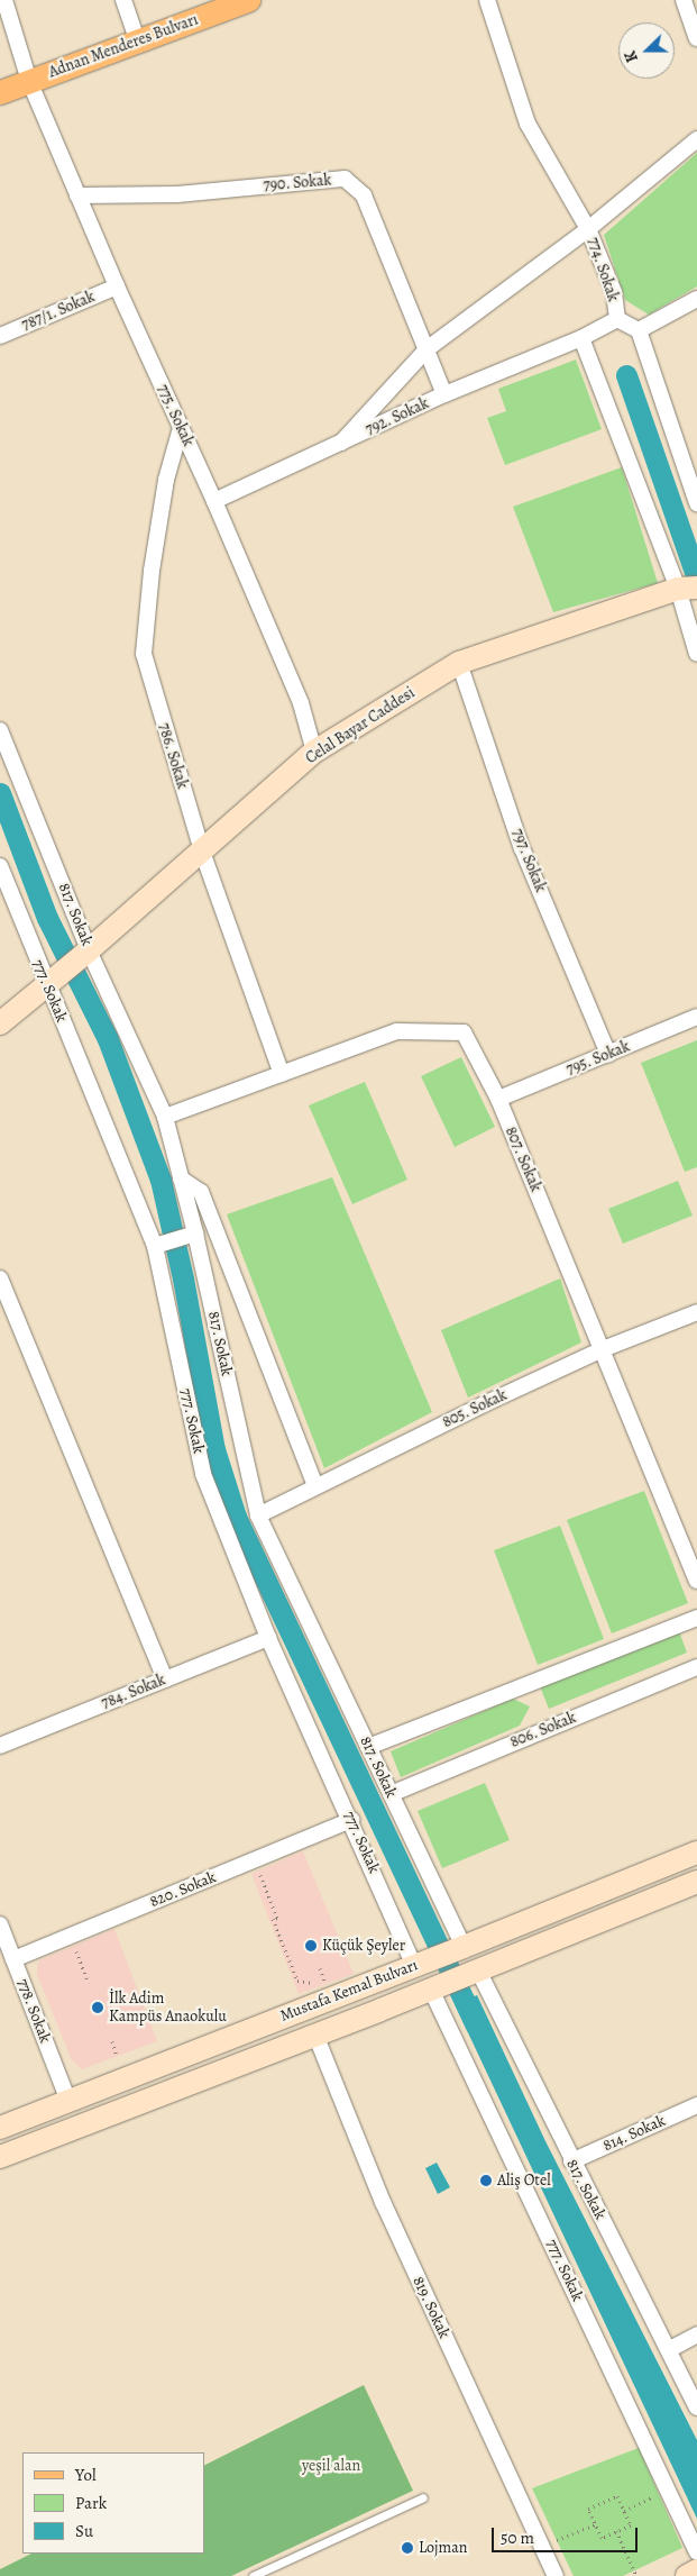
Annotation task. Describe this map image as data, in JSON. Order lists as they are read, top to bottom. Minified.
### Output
{"streets":{"main road":["Adnan Menderes Bulvarı","Celal Bayar Caddesi","Mustafa Kemal Bulvarı"],"street":["790. Sokak","774. Sokak","787/1. Sokak","775. Sokak","792. Sokak","786. Sokak","797. Sokak","817. Sokak","777. Sokak","795. Sokak","807. Sokak","805. Sokak","784. Sokak","806. Sokak","820. Sokak","778. Sokak","814. Sokak","819. Sokak"]},"crossings":[["Adnan Menderes Bulvarı","775. Sokak"],["790. Sokak","775. Sokak"],["790. Sokak","792. Sokak"],["774. Sokak","792. Sokak"],["787/1. Sokak","775. Sokak"],["775. Sokak","792. Sokak"],["775. Sokak","Celal Bayar Caddesi"],["775. Sokak","786. Sokak"],["Celal Bayar Caddesi","786. Sokak"],["Celal Bayar Caddesi","797. Sokak"],["Celal Bayar Caddesi","817. Sokak"],["Celal Bayar Caddesi","777. Sokak"],["786. Sokak","807. Sokak"],["797. Sokak","795. Sokak"],["817. Sokak","807. Sokak"],["817. Sokak","805. Sokak"],["817. Sokak","806. Sokak"],["817. Sokak","Mustafa Kemal Bulvarı"],["817. Sokak","814. Sokak"],["777. Sokak","784. Sokak"],["777. Sokak","820. Sokak"],["777. Sokak","Mustafa Kemal Bulvarı"],["795. Sokak","807. Sokak"],["807. Sokak","805. Sokak"],["820. Sokak","778. Sokak"],["Mustafa Kemal Bulvarı","778. Sokak"],["Mustafa Kemal Bulvarı","819. Sokak"]],"parks":["yeşil alan"],"places":["Küçük Şeyler","İlk Adim Kampüs Anaokulu","Aliş Otel","Lojman"],"legend":["Yol","Park","Su"],"scale_bar":"50 m","north":"left"}
